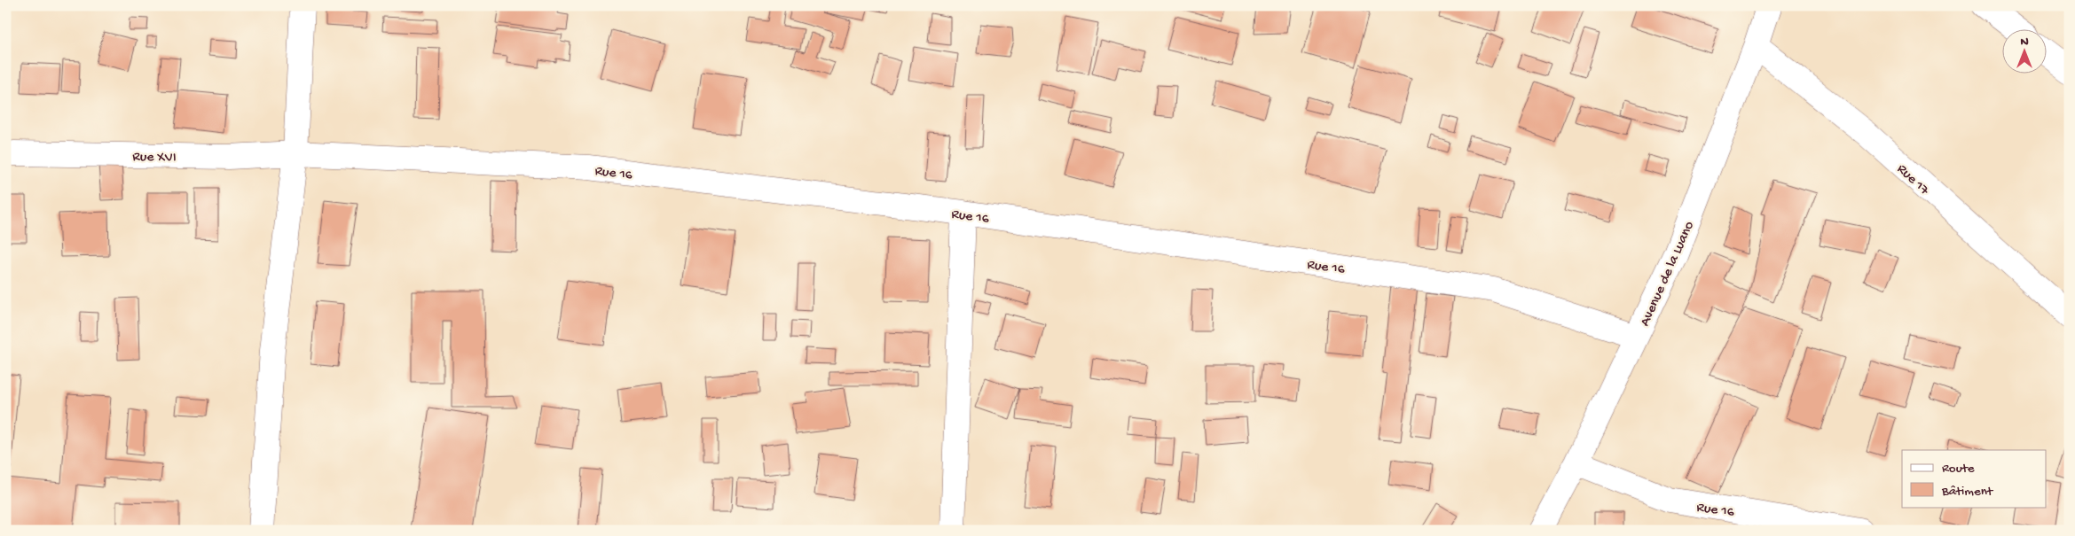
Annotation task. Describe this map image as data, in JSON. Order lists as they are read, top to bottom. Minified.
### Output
{"streets":{"street":["Rue XVI","Rue 16","Rue 17","Avenue de la Luano"]},"crossings":[["Rue XVI","Rue 16"],["Rue 16","Avenue de la Luano"],["Rue 17","Avenue de la Luano"]],"legend":["Route","Bâtiment"],"north":"top"}
